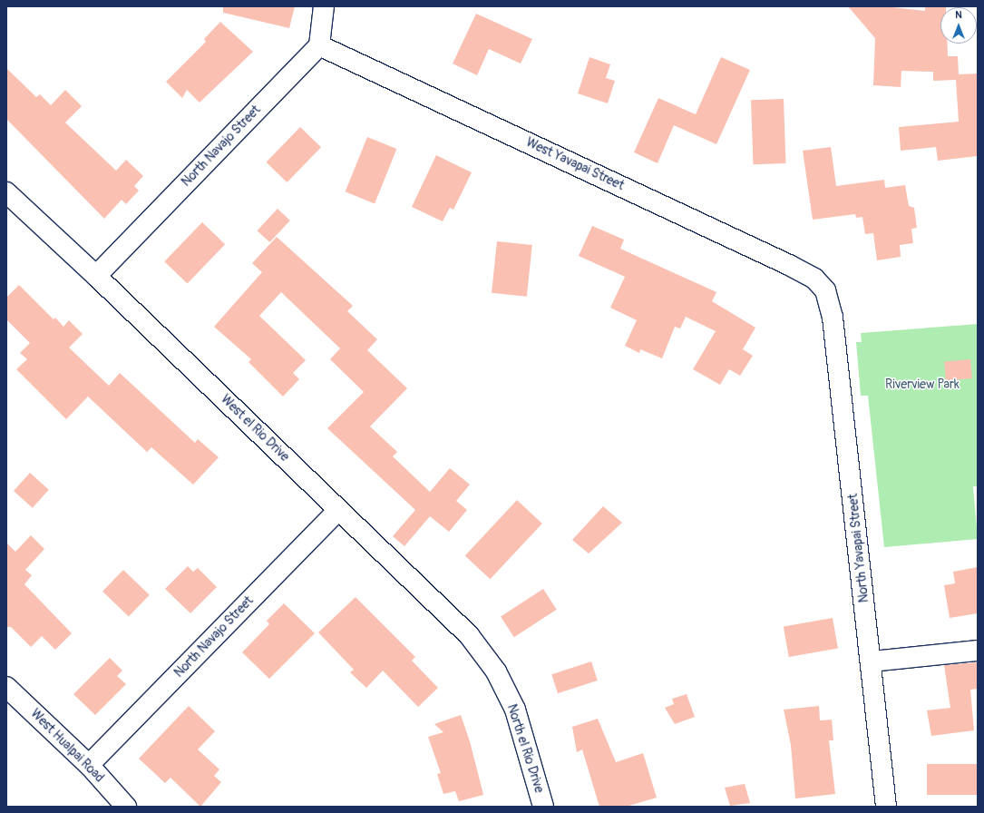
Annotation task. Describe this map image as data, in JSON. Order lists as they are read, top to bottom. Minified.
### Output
{"streets":{"street":["North Navajo Street","West Yavapai Street","West el Rio Drive","North Yavapai Street","West Hualpai Road","North el Rio Drive"]},"crossings":[["North Navajo Street","West Yavapai Street"],["North Navajo Street","West el Rio Drive"],["North Navajo Street","West Hualpai Road"],["West Yavapai Street","North Yavapai Street"],["West el Rio Drive","North el Rio Drive"]],"parks":["Riverview Park"],"north":"top"}
